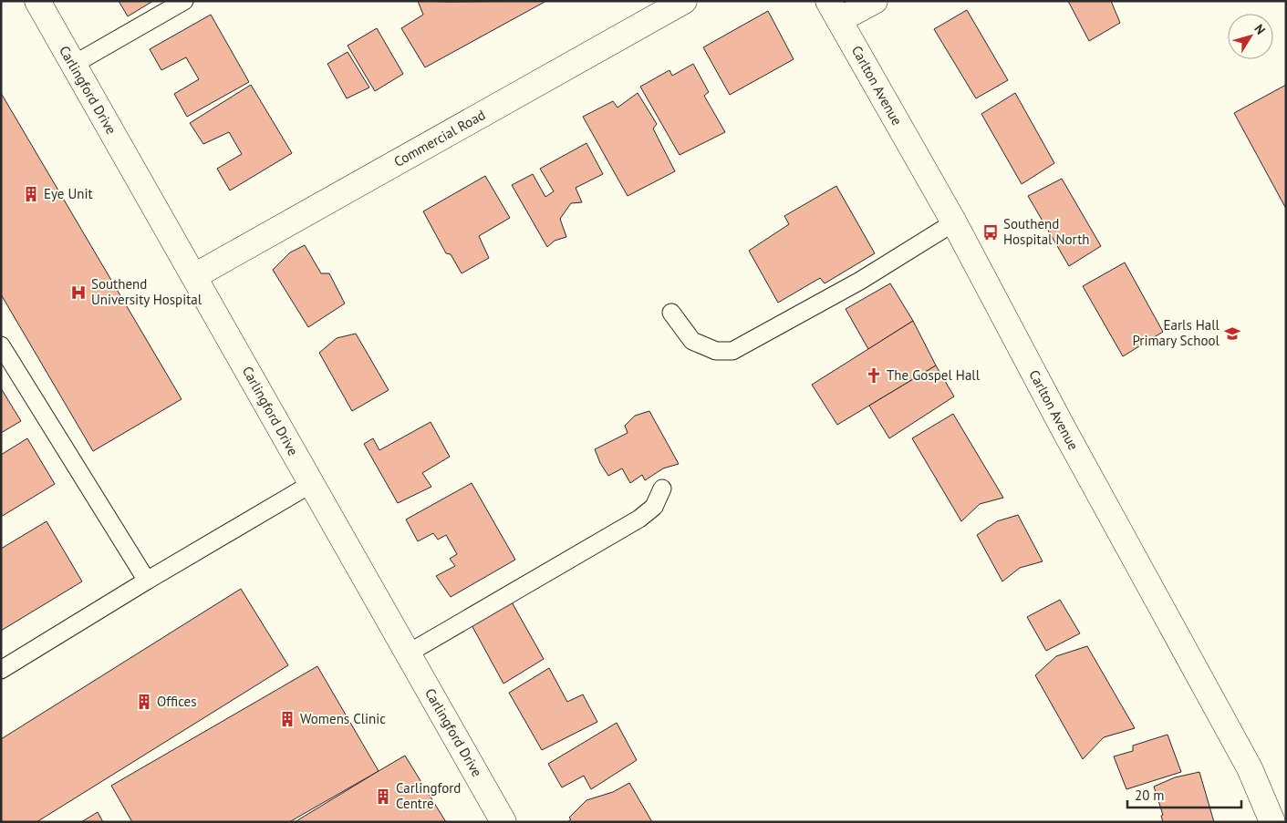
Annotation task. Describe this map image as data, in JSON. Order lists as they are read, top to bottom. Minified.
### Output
{"streets":{"street":["Carlton Avenue","Carlingford Drive","Commercial Road"]},"crossings":[["Carlingford Drive","Commercial Road"]],"places":{"building":["Eye Unit","Offices","Womens Clinic","Carlingford Centre"],"bus stop":["Southend Hospital North"],"hospital":["Southend University Hospital"],"school or university":["Earls Hall Primary School"],"church":["The Gospel Hall"]},"scale_bar":"20 m","north":"top right"}
